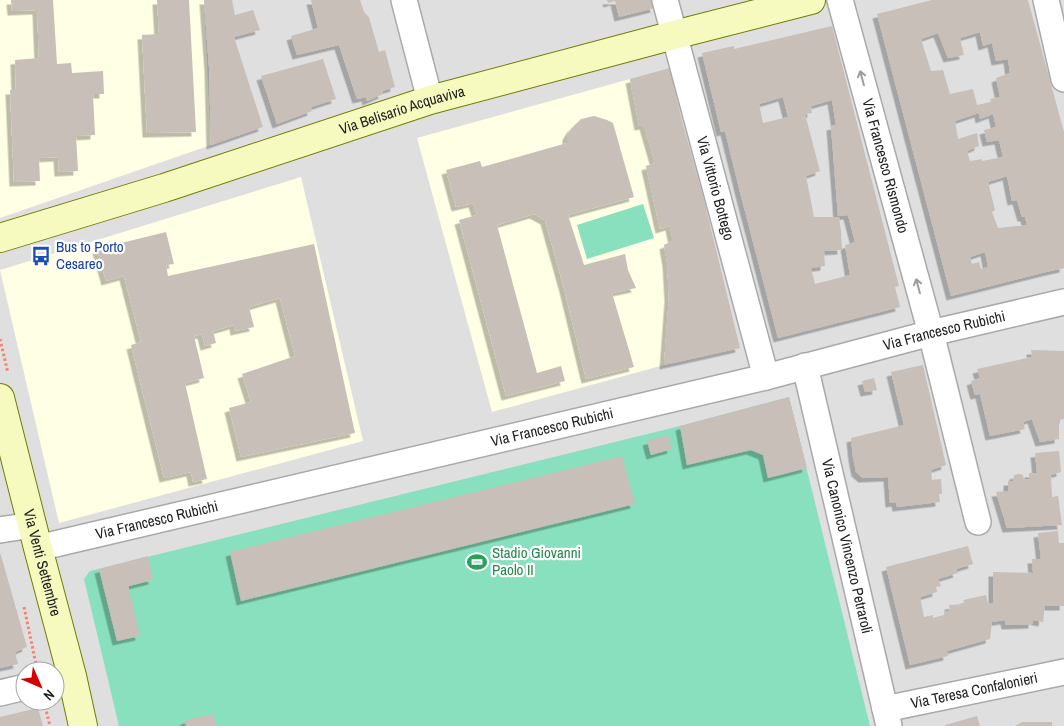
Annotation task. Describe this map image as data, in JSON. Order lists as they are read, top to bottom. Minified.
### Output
{"streets":{"street":["Via Belisario Acquaviva","Via Francesco Rismondo","Via Vittorio Bottego","Via Francesco Rubichi","Via Canonico Vincenzo Petraroli","Via Venti Settembre","Via Teresa Confalonieri"]},"crossings":[["Via Belisario Acquaviva","Via Vittorio Bottego"],["Via Francesco Rismondo","Via Francesco Rubichi"],["Via Vittorio Bottego","Via Francesco Rubichi"],["Via Francesco Rubichi","Via Canonico Vincenzo Petraroli"],["Via Francesco Rubichi","Via Venti Settembre"],["Via Canonico Vincenzo Petraroli","Via Teresa Confalonieri"]],"one_way":["Via Francesco Rismondo"],"places":{"bus stop":["Bus to Porto Cesareo"],"sports":["Stadio Giovanni Paolo II"]},"north":"bottom right"}
